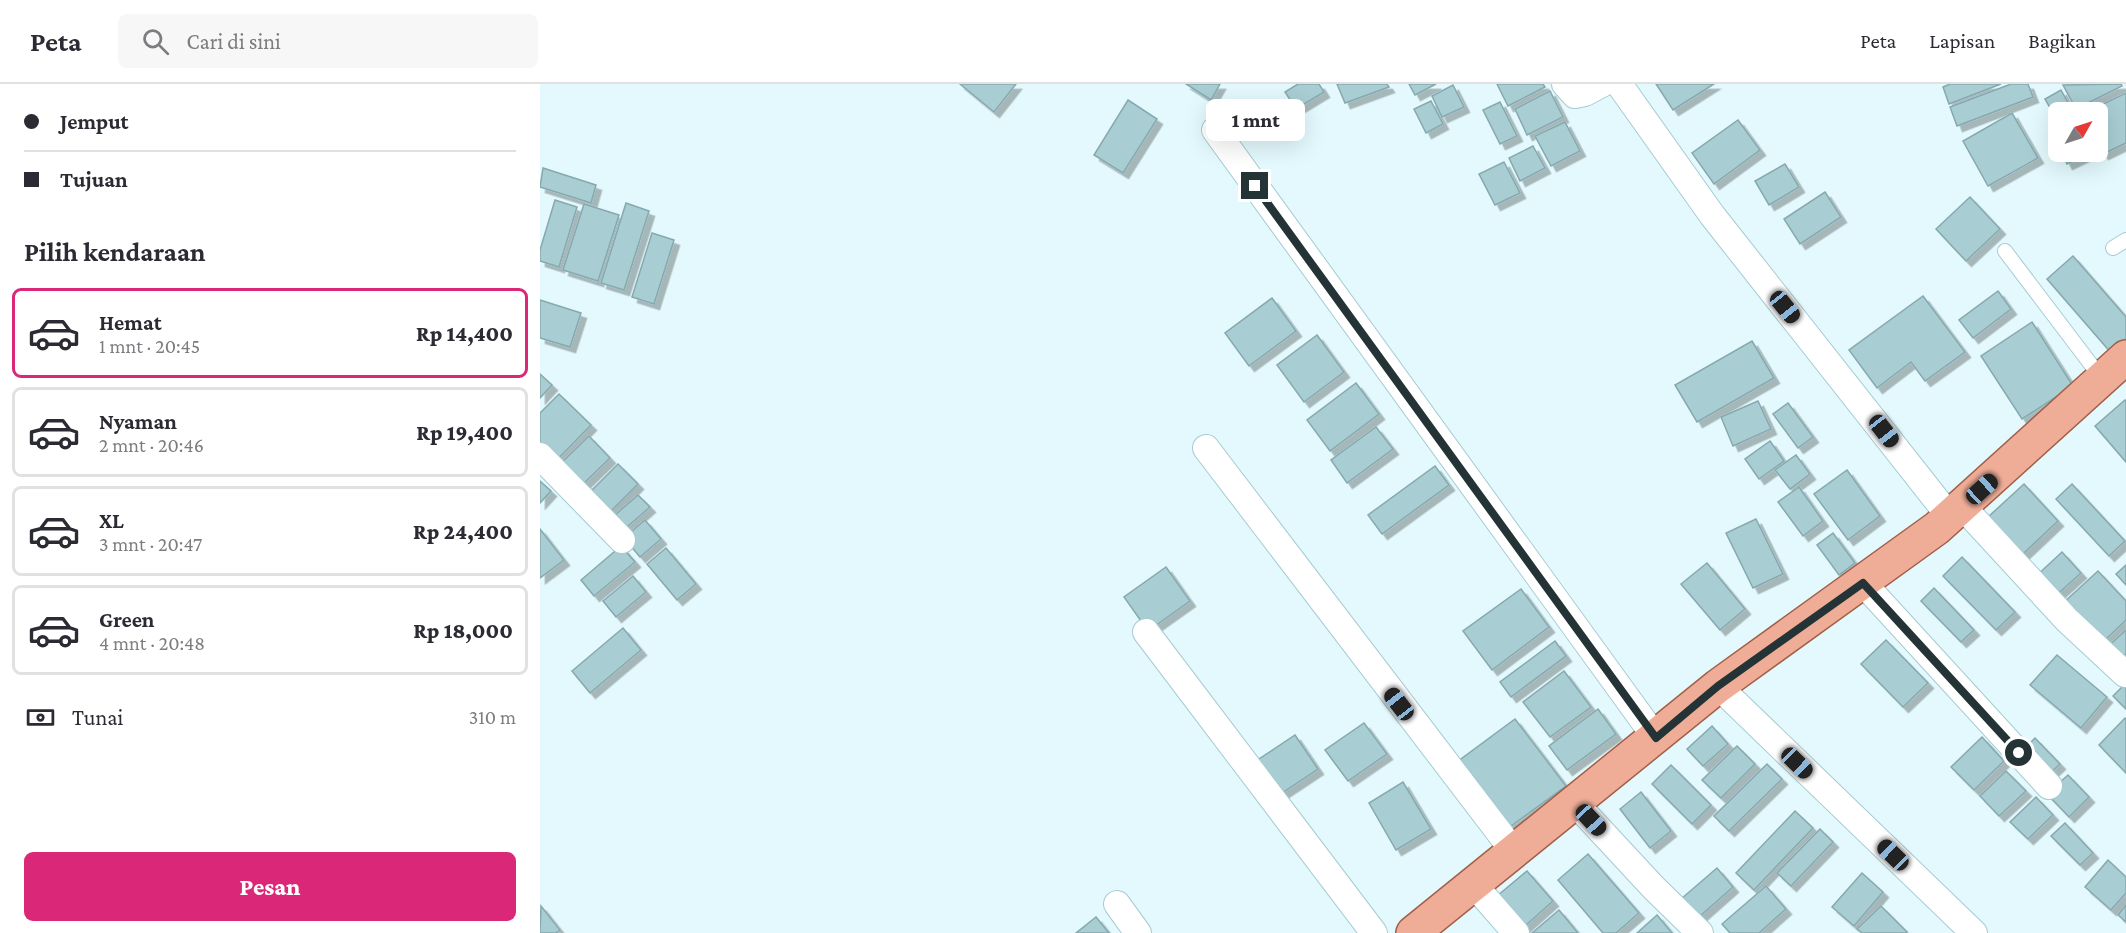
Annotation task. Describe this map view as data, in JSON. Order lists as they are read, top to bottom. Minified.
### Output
{"north":"top right","page":{"header":"Peta","search":"Cari di sini","nav":["Peta","Lapisan","Bagikan"],"banner":["Jemput","Tujuan"],"bubble":"1 mnt","heading":"Pilih kendaraan","list":[{"name":"Hemat","note":"1 mnt · 20:45","value":"Rp 14,400"},{"name":"Nyaman","note":"2 mnt · 20:46","value":"Rp 19,400"},{"name":"XL","note":"3 mnt · 20:47","value":"Rp 24,400"},{"name":"Green","note":"4 mnt · 20:48","value":"Rp 18,000"}],"pay":["Tunai","310 m"],"buttons":"Pesan"}}
